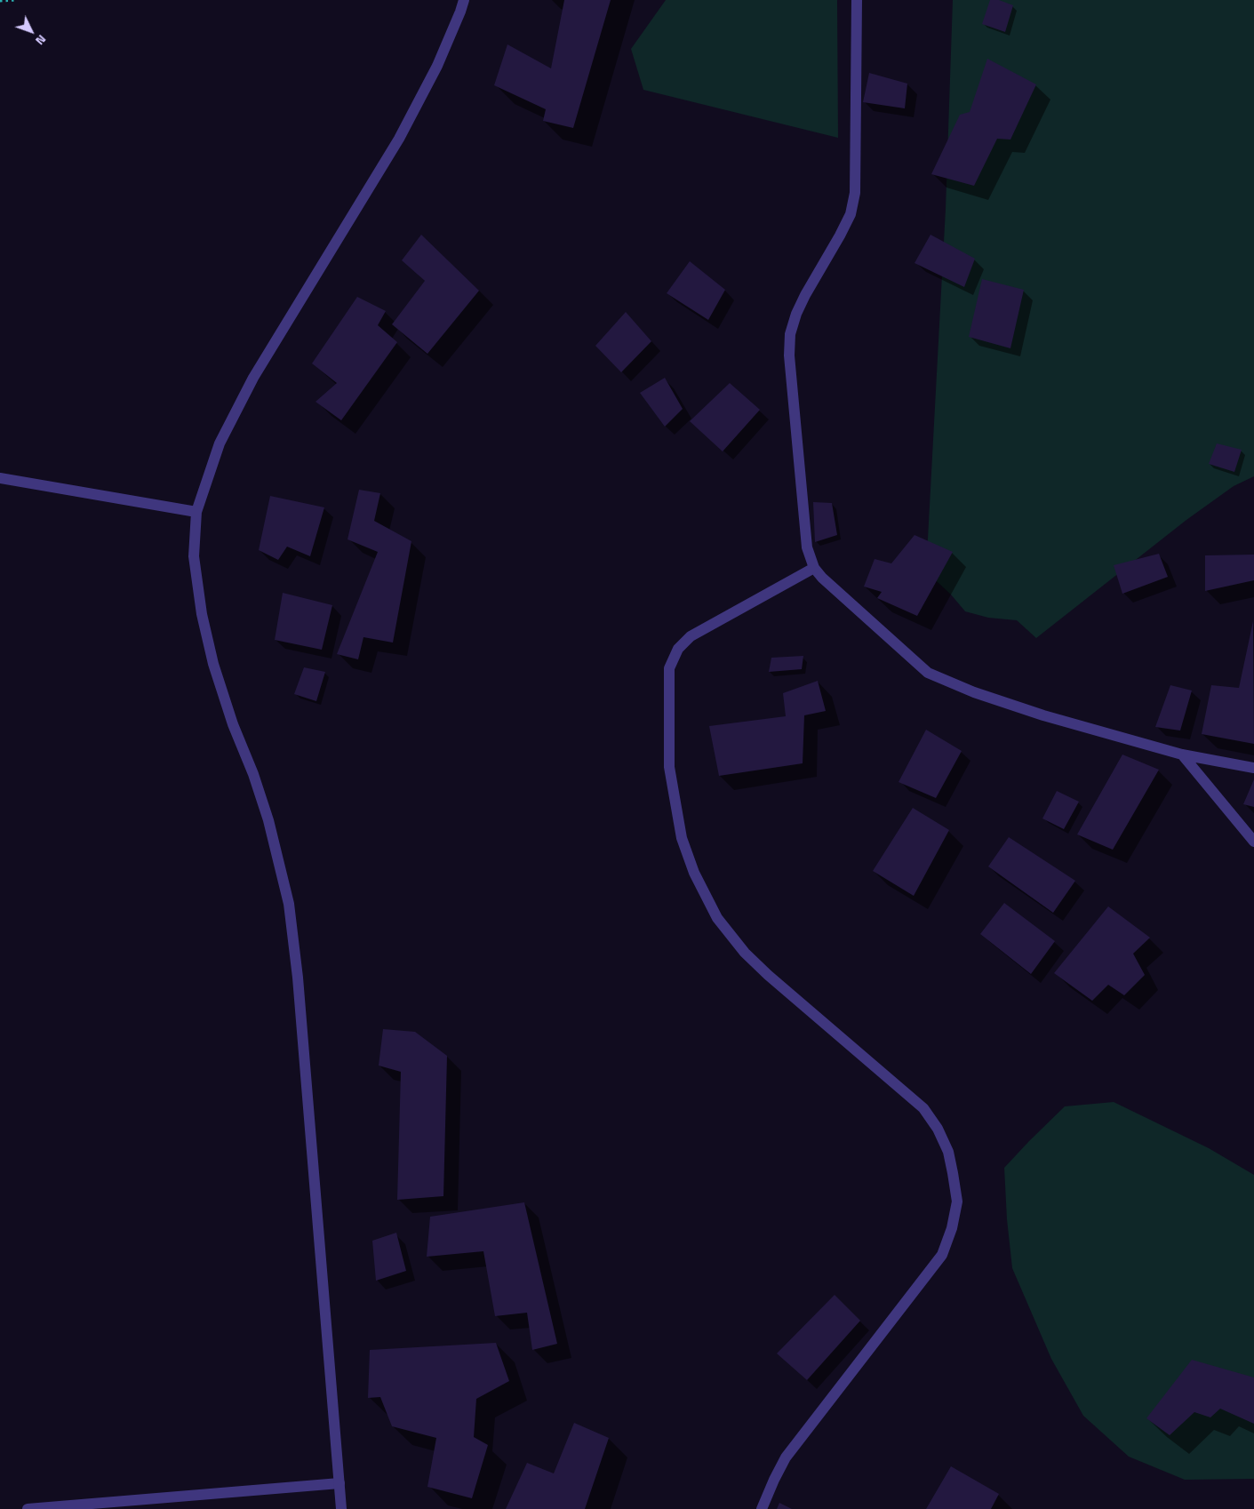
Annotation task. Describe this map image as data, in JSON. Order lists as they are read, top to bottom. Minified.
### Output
{"north":"bottom right"}
